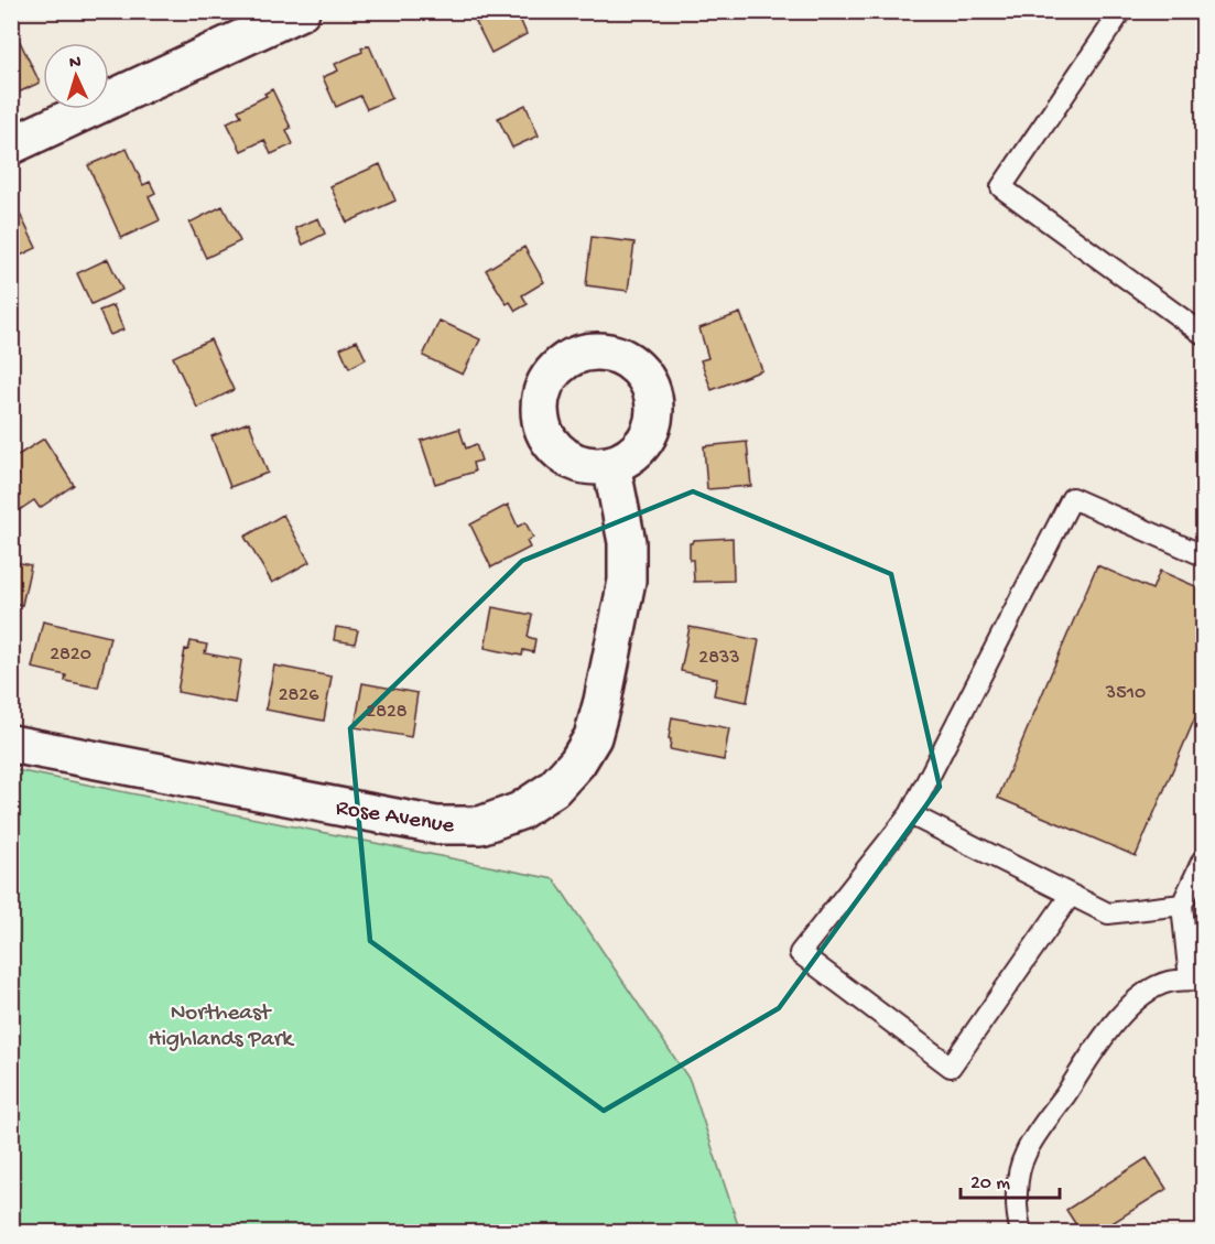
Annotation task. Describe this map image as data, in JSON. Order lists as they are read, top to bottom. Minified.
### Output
{"streets":{"street":["Rose Avenue"]},"parks":["Northeast Highlands Park"],"house_numbers":["2820","2833","3510","2826","2828"],"scale_bar":"20 m","north":"top"}
